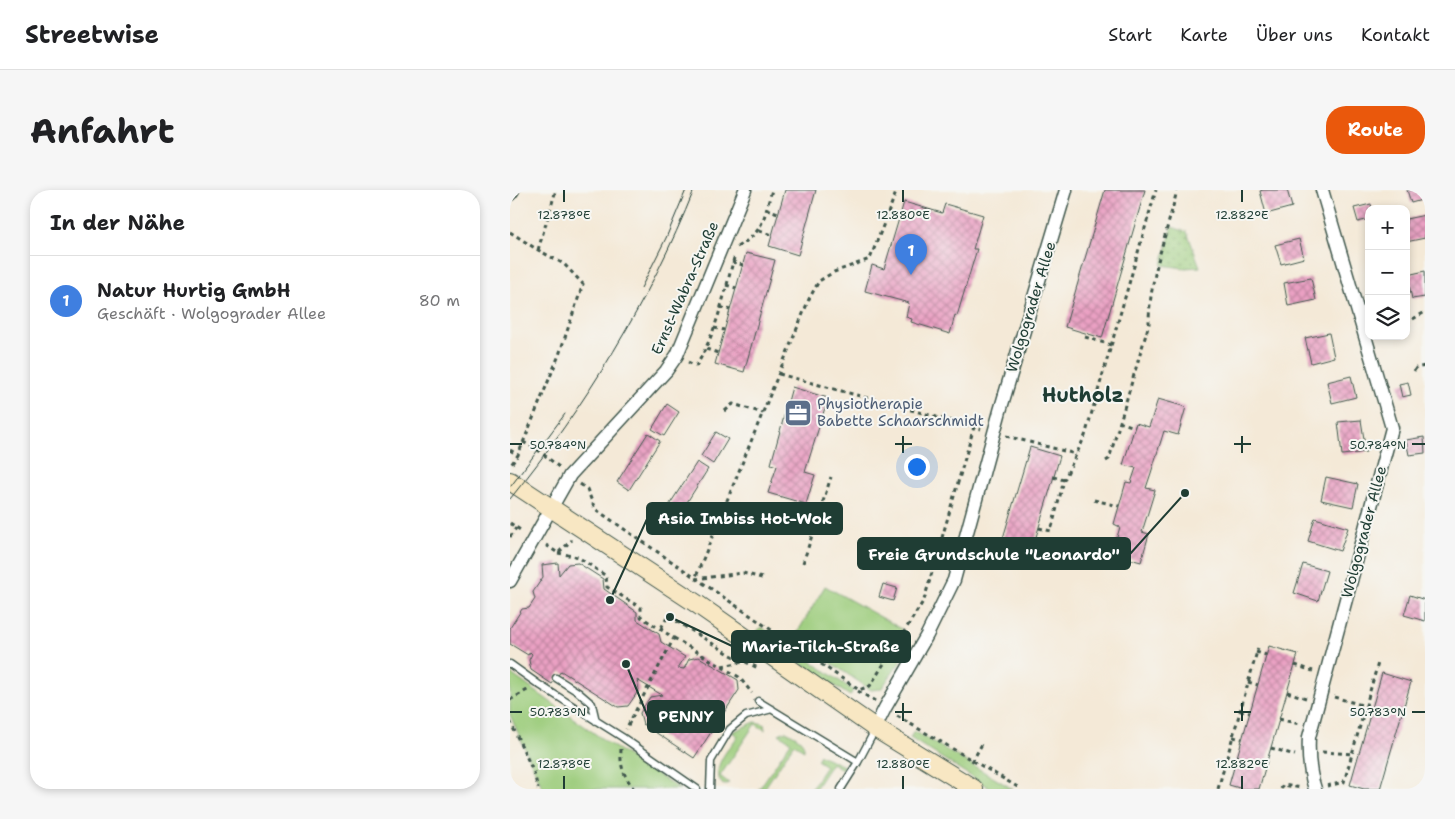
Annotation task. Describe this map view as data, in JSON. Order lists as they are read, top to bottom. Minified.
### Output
{"streets":{"street":["Ernst-Wabra-Straße","Wolgograder Allee"]},"districts":["Hutholz"],"places":{"office":["Physiotherapie Babette Schaarschmidt"],"other":["Freie Grundschule \"Leonardo\"","Asia Imbiss Hot-Wok","Marie-Tilch-Straße","PENNY"]},"page":{"header":"Streetwise","nav":["Start","Karte","Über uns","Kontakt"],"buttons":"Route","title":"Anfahrt","heading":"In der Nähe","map_buttons":["+","−"],"pins":"1","list":[{"mark":"1","name":"Natur Hurtig GmbH","note":"Geschäft · Wolgograder Allee","value":"80 m"}]},"coordinates":["12.878°E","12.880°E","12.882°E","50.784°N","50.783°N"]}
